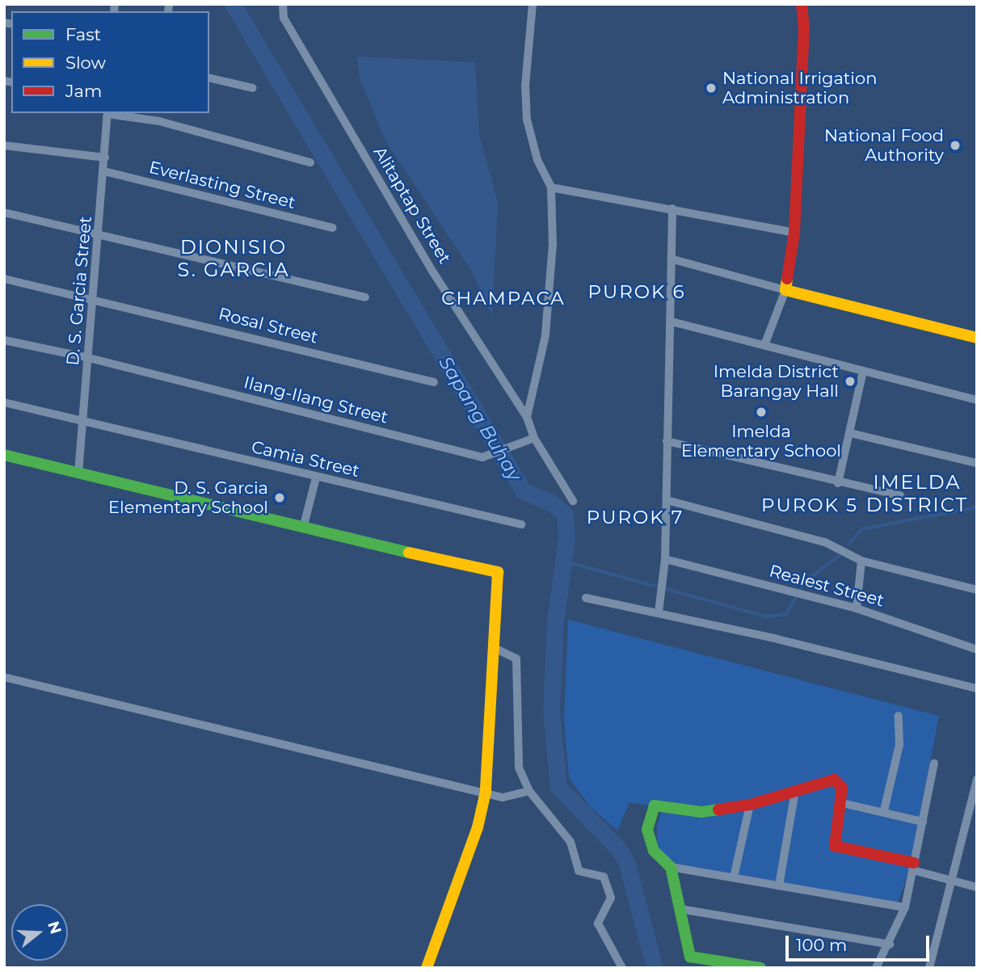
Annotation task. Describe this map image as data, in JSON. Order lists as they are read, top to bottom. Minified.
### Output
{"streets":{"street":["Everlasting Street","Alitaptap Street","D. S. Garcia Street","Rosal Street","Ilang-Ilang Street","Camia Street","Realest Street"]},"crossings":[["Everlasting Street","D. S. Garcia Street"],["Alitaptap Street","Ilang-Ilang Street"],["D. S. Garcia Street","Rosal Street"],["D. S. Garcia Street","Ilang-Ilang Street"],["D. S. Garcia Street","Camia Street"]],"districts":["DIONISIO S. GARCIA","PUROK 6","CHAMPACA","IMELDA DISTRICT","PUROK 5","PUROK 7"],"water":["Sapang Buhay"],"places":["National Irrigation Administration","National Food Authority","Imelda District Barangay Hall","Imelda Elementary School","D. S. Garcia Elementary School"],"legend":["Fast","Slow","Jam"],"scale_bar":"100 m","north":"right"}
